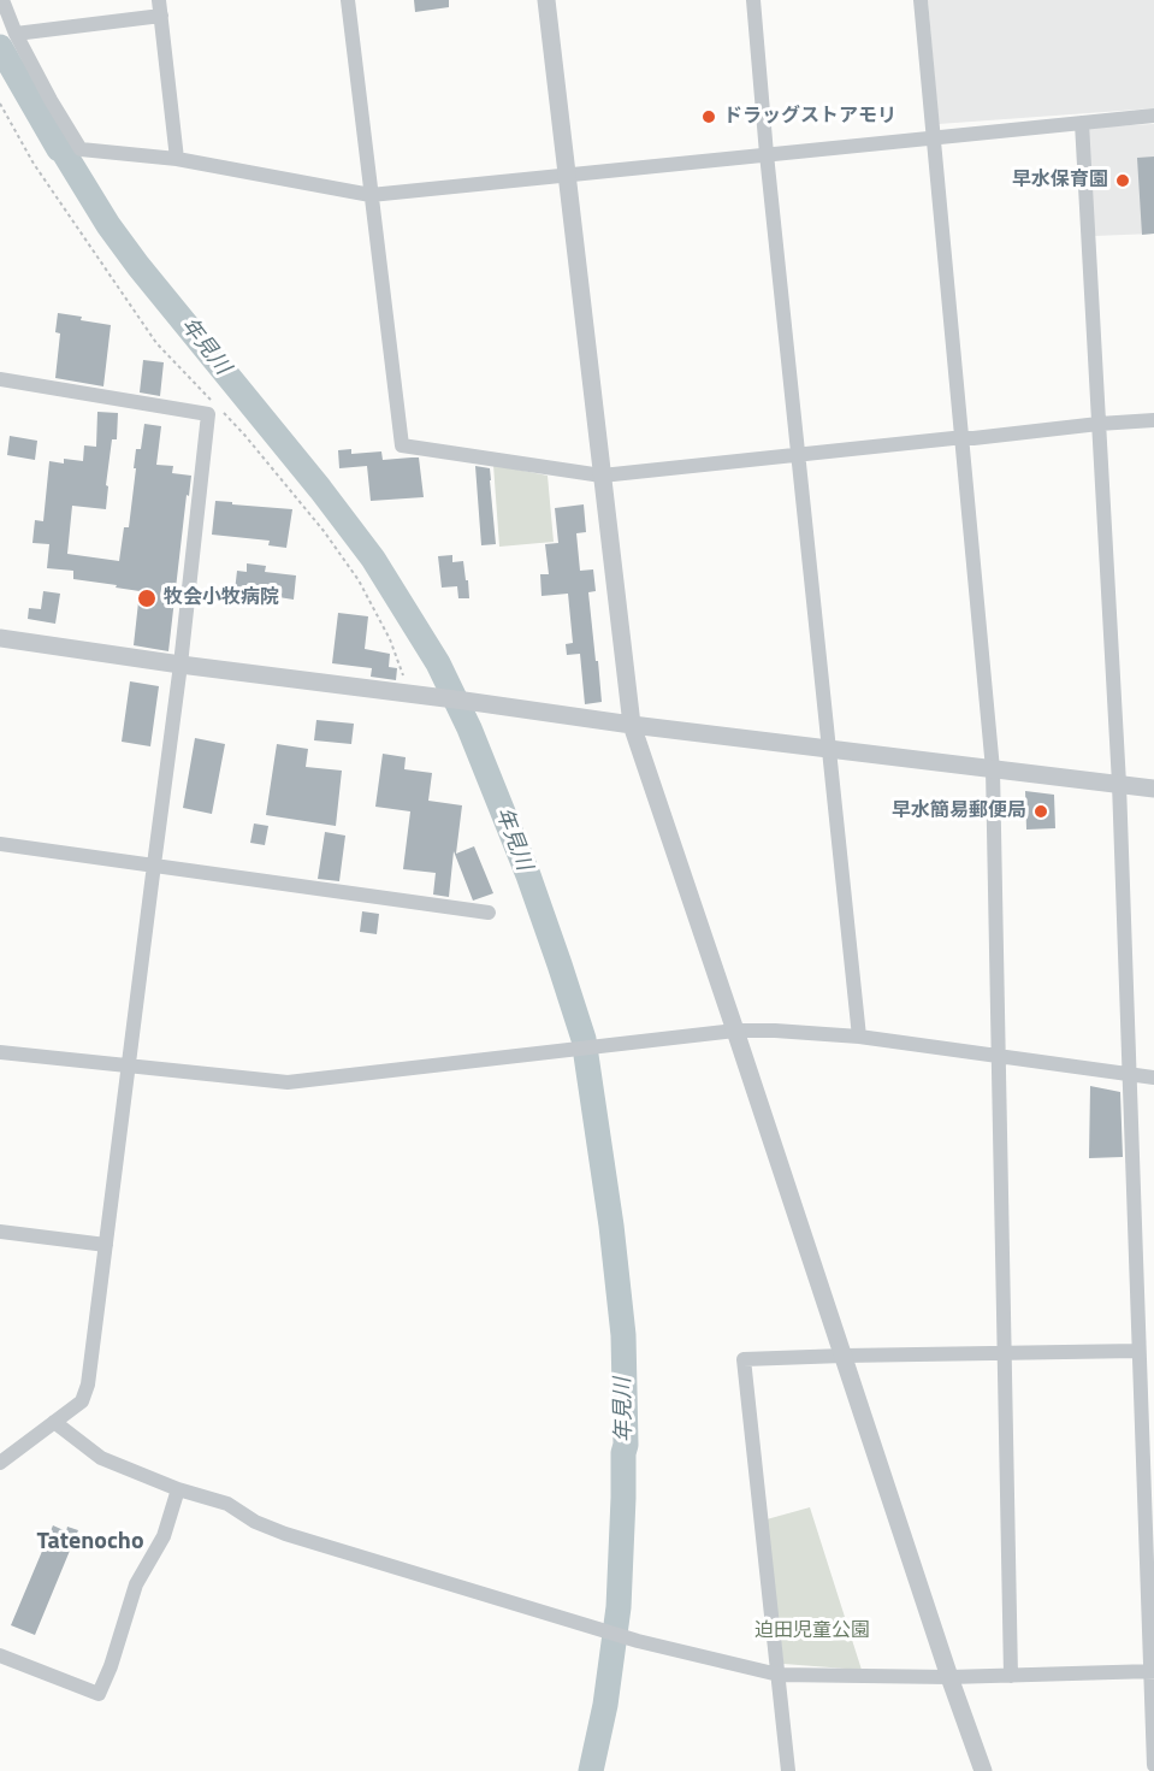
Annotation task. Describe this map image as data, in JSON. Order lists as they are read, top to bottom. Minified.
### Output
{"districts":["Tatenocho"],"water":["年見川"],"parks":["迫田児童公園"],"places":["ドラッグストアモリ","早水保育園","牧会小牧病院","早水簡易郵便局"]}
